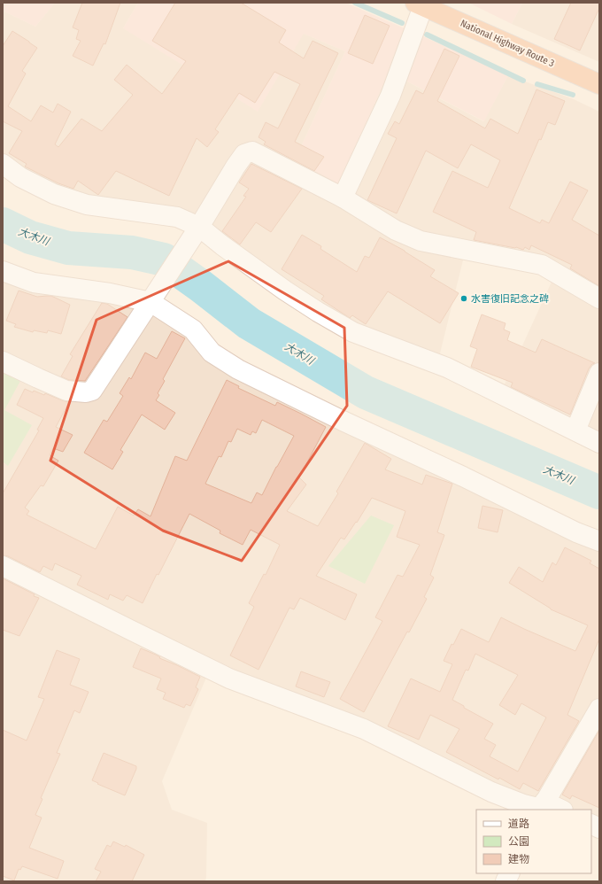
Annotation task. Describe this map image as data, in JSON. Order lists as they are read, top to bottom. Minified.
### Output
{"streets":{"highway":["National Highway Route 3"]},"water":["大木川"],"places":["水害復旧記念之碑"],"legend":["道路","公園","建物"]}
